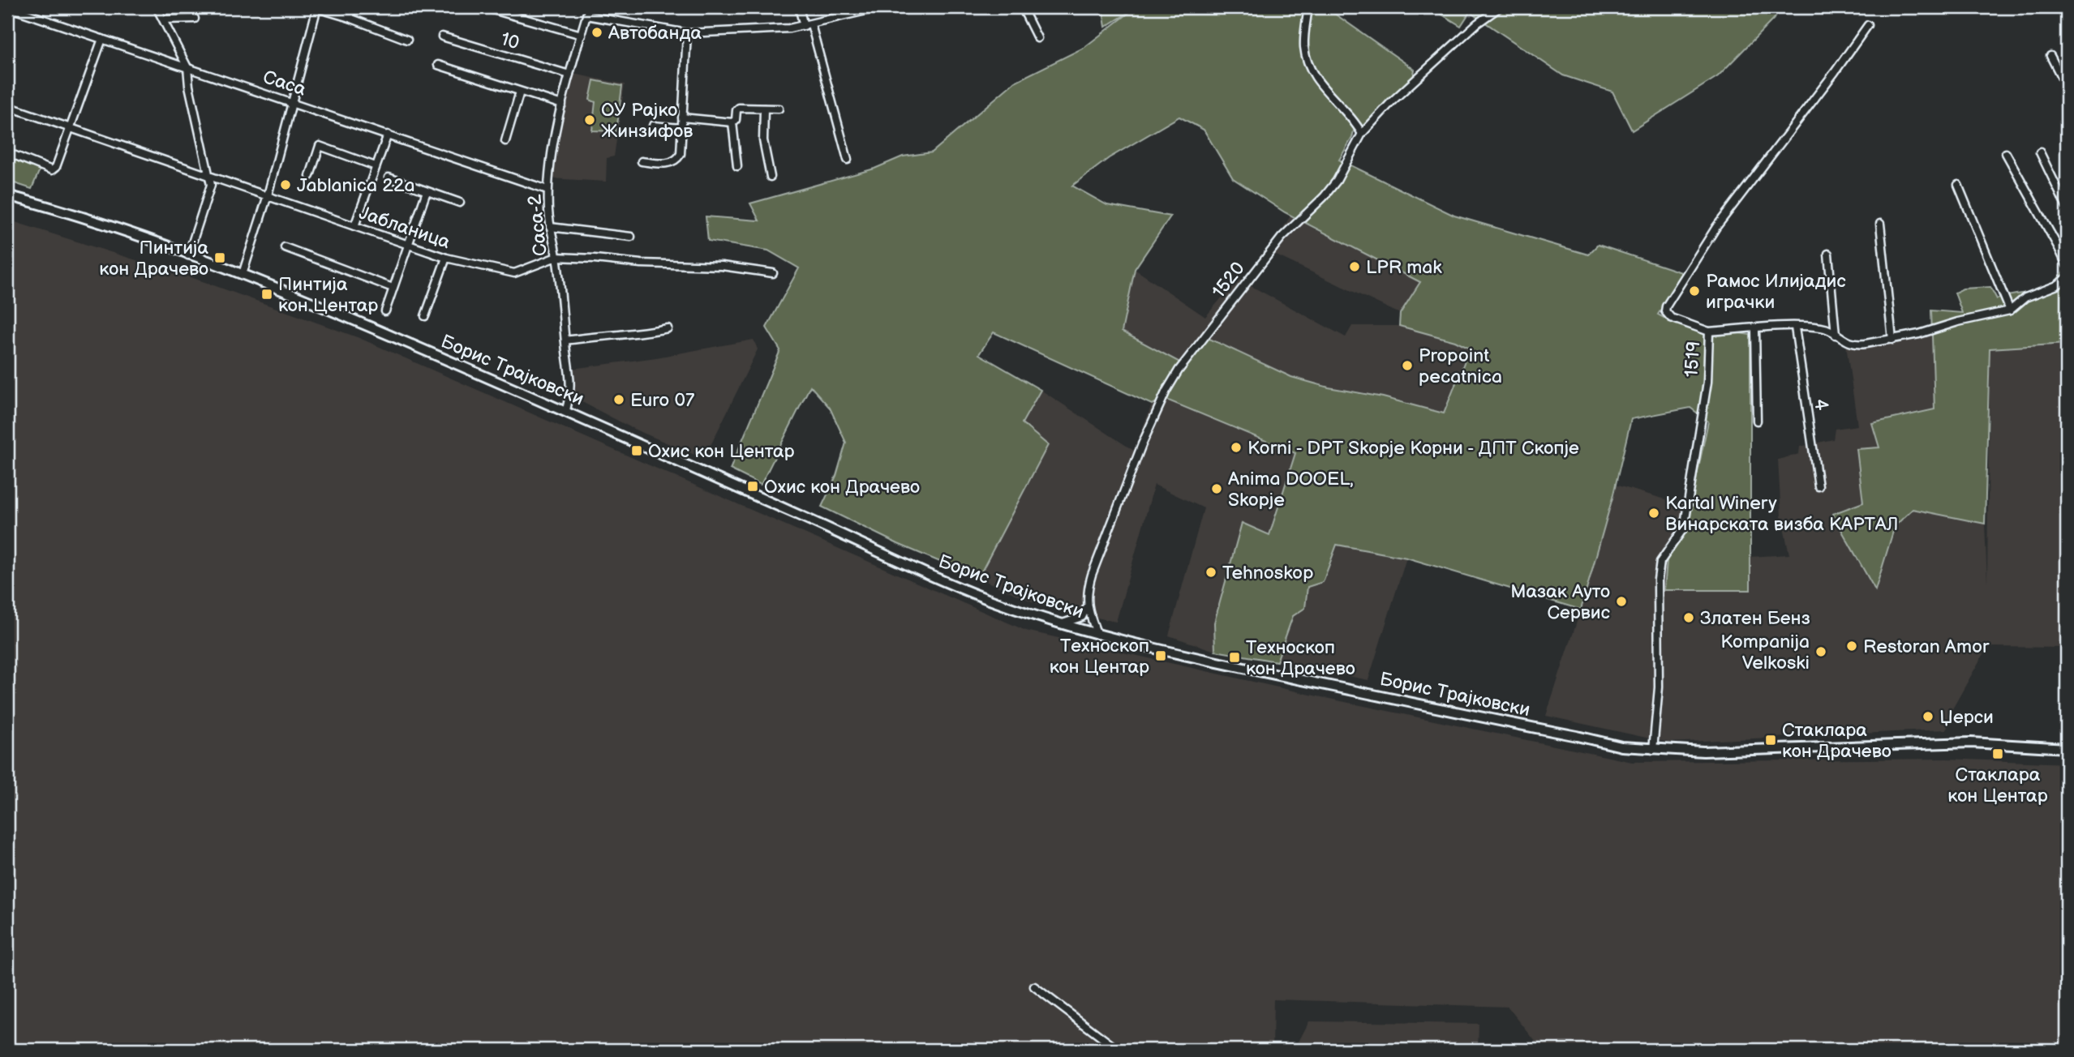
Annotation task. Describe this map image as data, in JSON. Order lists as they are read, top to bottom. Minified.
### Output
{"streets":{"main road":["Борис Трајковски"],"street":["10","Саса","Саса-2","Јабланица","1520","1519","4"]},"crossings":[["10","Саса-2"],["Саса","Саса-2"],["Саса-2","Јабланица"],["Саса-2","Борис Трајковски"],["1520","Борис Трајковски"],["1519","Борис Трајковски"],["1519","4"]],"places":{"other":["Автобанда","ОУ Рајко Жинзифов","Jablanica 22a","LPR mak","Рамос Илијадис играчки","Propoint pecatnica","Euro 07","Korni - DPT Skopje Корни - ДПТ Скопје","Anima DOOEL, Skopje","Kartal Winery Винарската визба КАРТАЛ","Tehnoskop","Мазак Ауто Сервис","Златен Бенз","Restoran Amor","Kompanija Velkoski","Џерси"],"transit":["Пинтија кон Драчево","Пинтија кон Центар","Охис кон Центар","Охис кон Драчево","Техноскоп кон Центар","Техноскоп кон Драчево","Стаклара кон Драчево","Стаклара кон Центар"]}}
